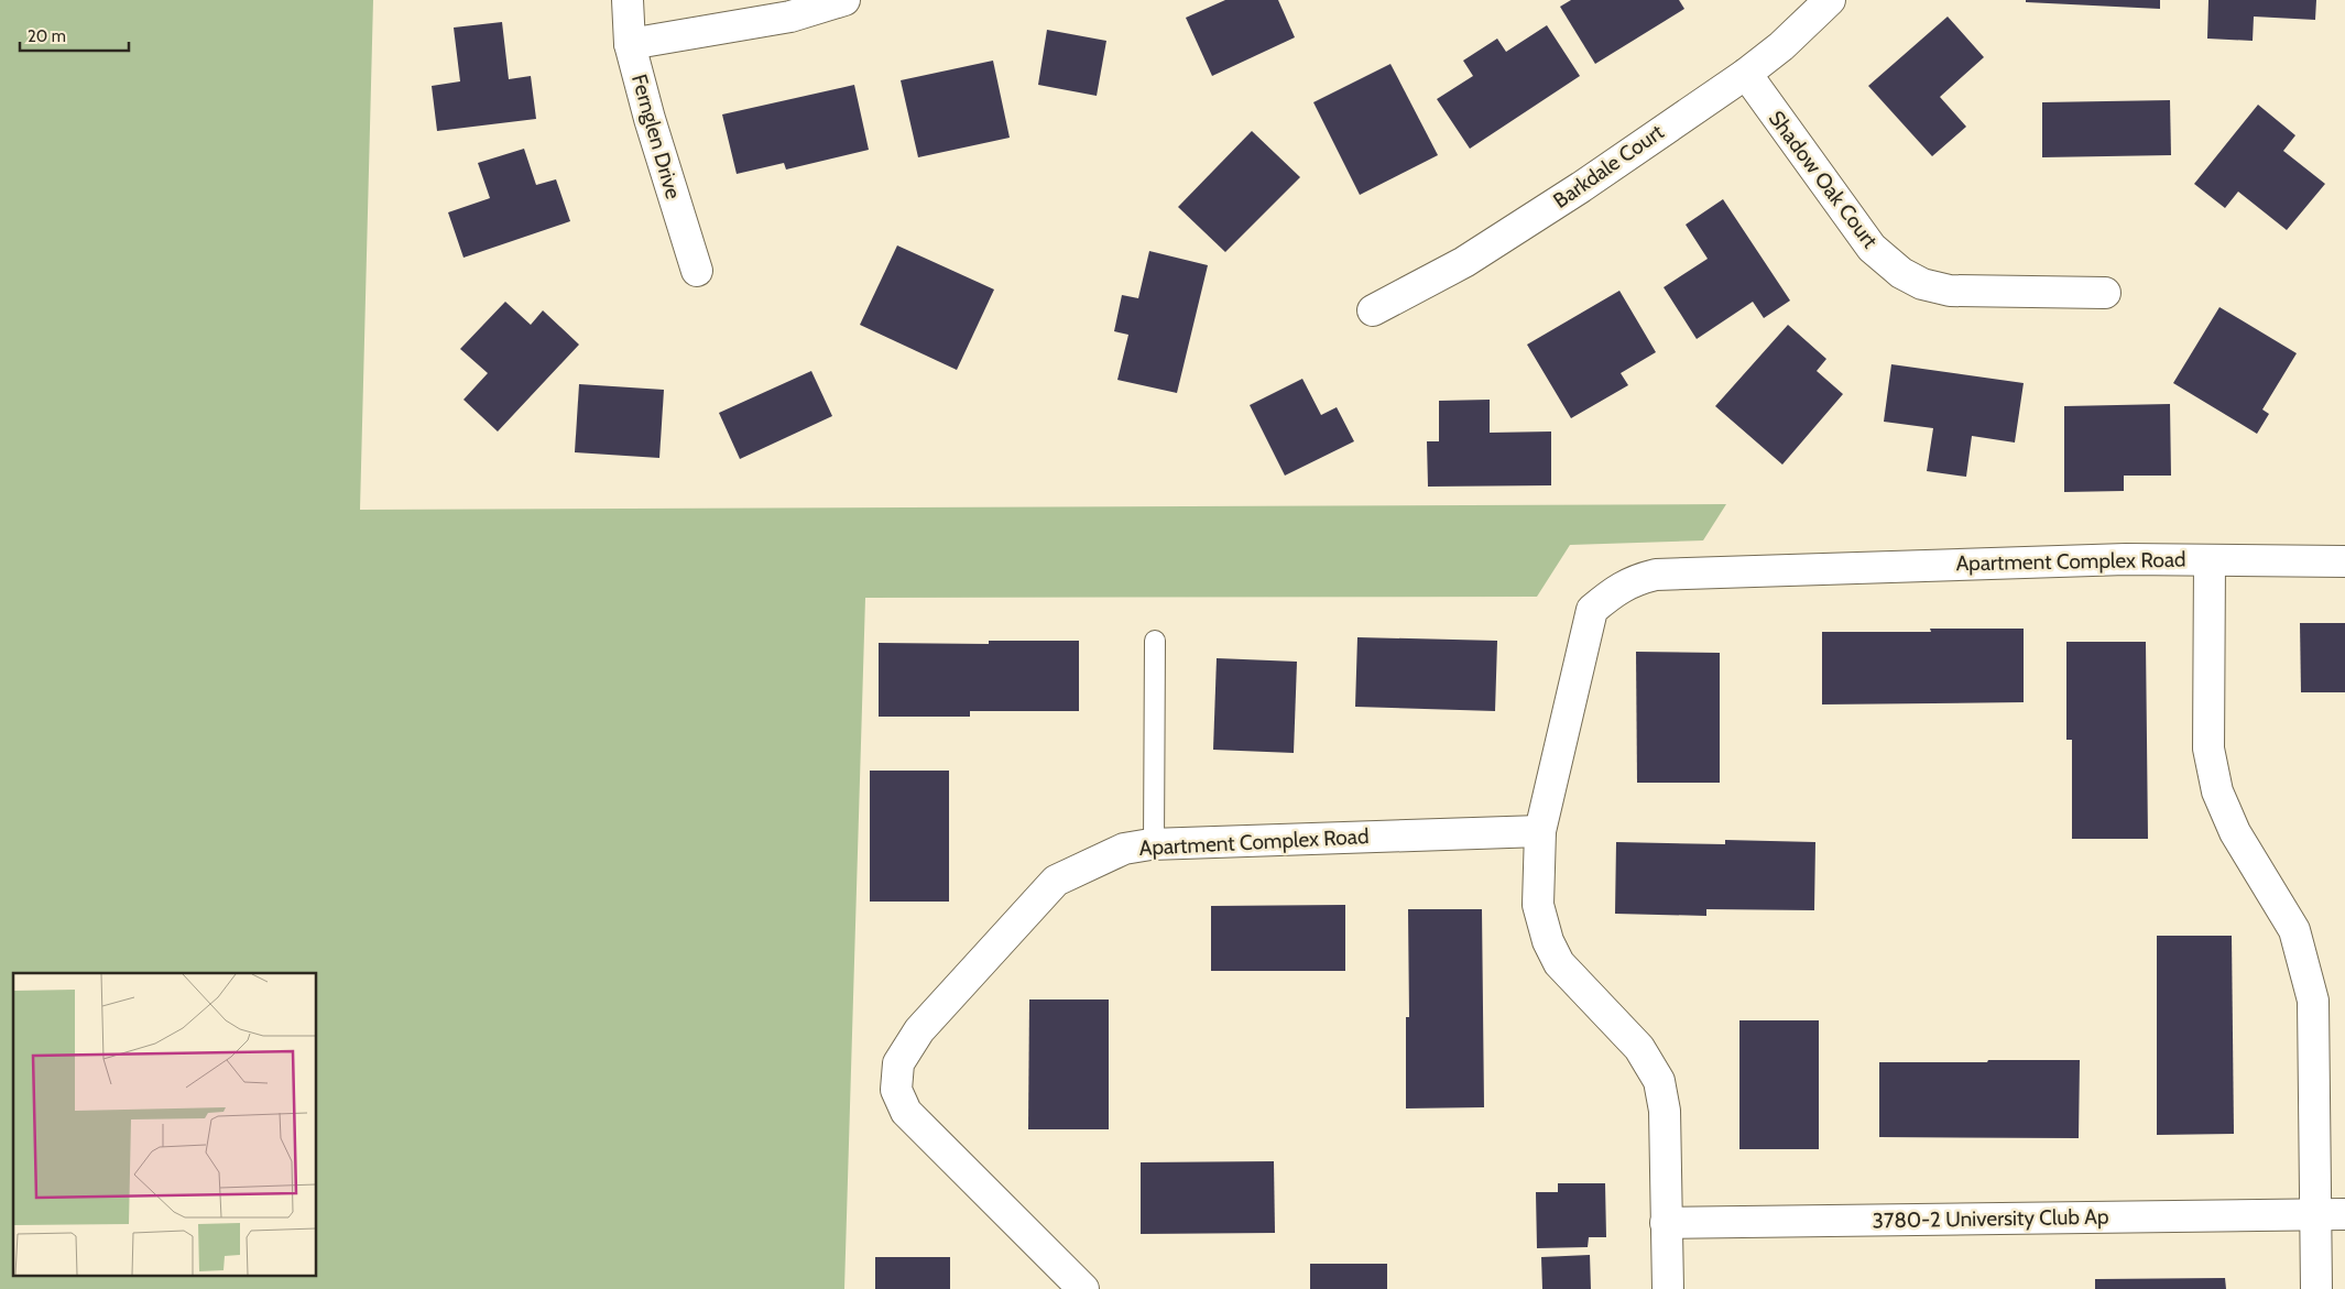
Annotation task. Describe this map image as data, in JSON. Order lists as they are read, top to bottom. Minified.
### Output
{"streets":{"street":["Fernglen Drive","Barkdale Court","Shadow Oak Court","Apartment Complex Road","3780-2 University Club Ap"]},"crossings":[["Barkdale Court","Shadow Oak Court"],["Apartment Complex Road","3780-2 University Club Ap"]],"scale_bar":"20 m"}
